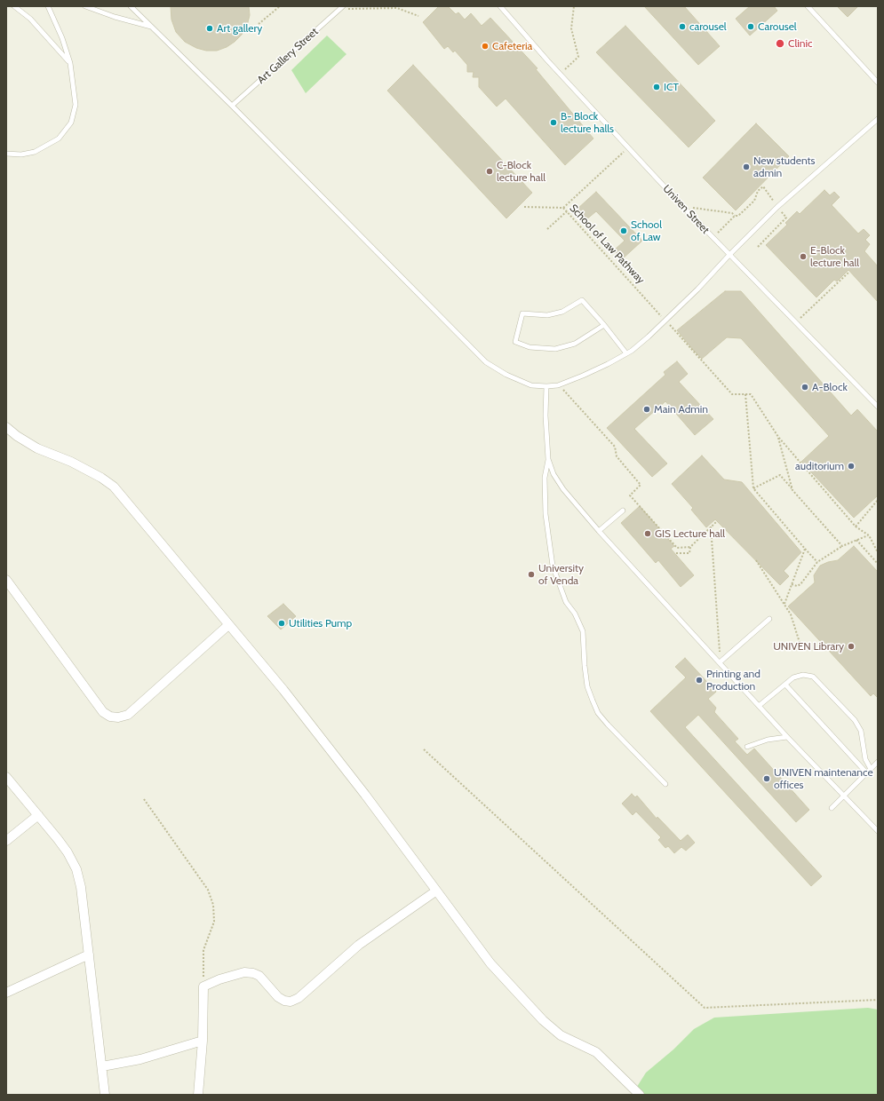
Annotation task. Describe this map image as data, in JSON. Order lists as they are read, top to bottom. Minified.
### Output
{"streets":{"lane":["Art Gallery Street","Univen Street"],"path":["School of Law Pathway"]},"places":["carousel","Carousel","Art gallery","Clinic","Cafeteria","ICT","B- Block lecture halls","New students admin","C-Block lecture hall","School of Law","E-Block lecture hall","A-Block","Main Admin","auditorium","GIS Lecture hall","University of Venda","Utilities Pump","UNIVEN Library","Printing and Production","UNIVEN maintenance offices"]}
